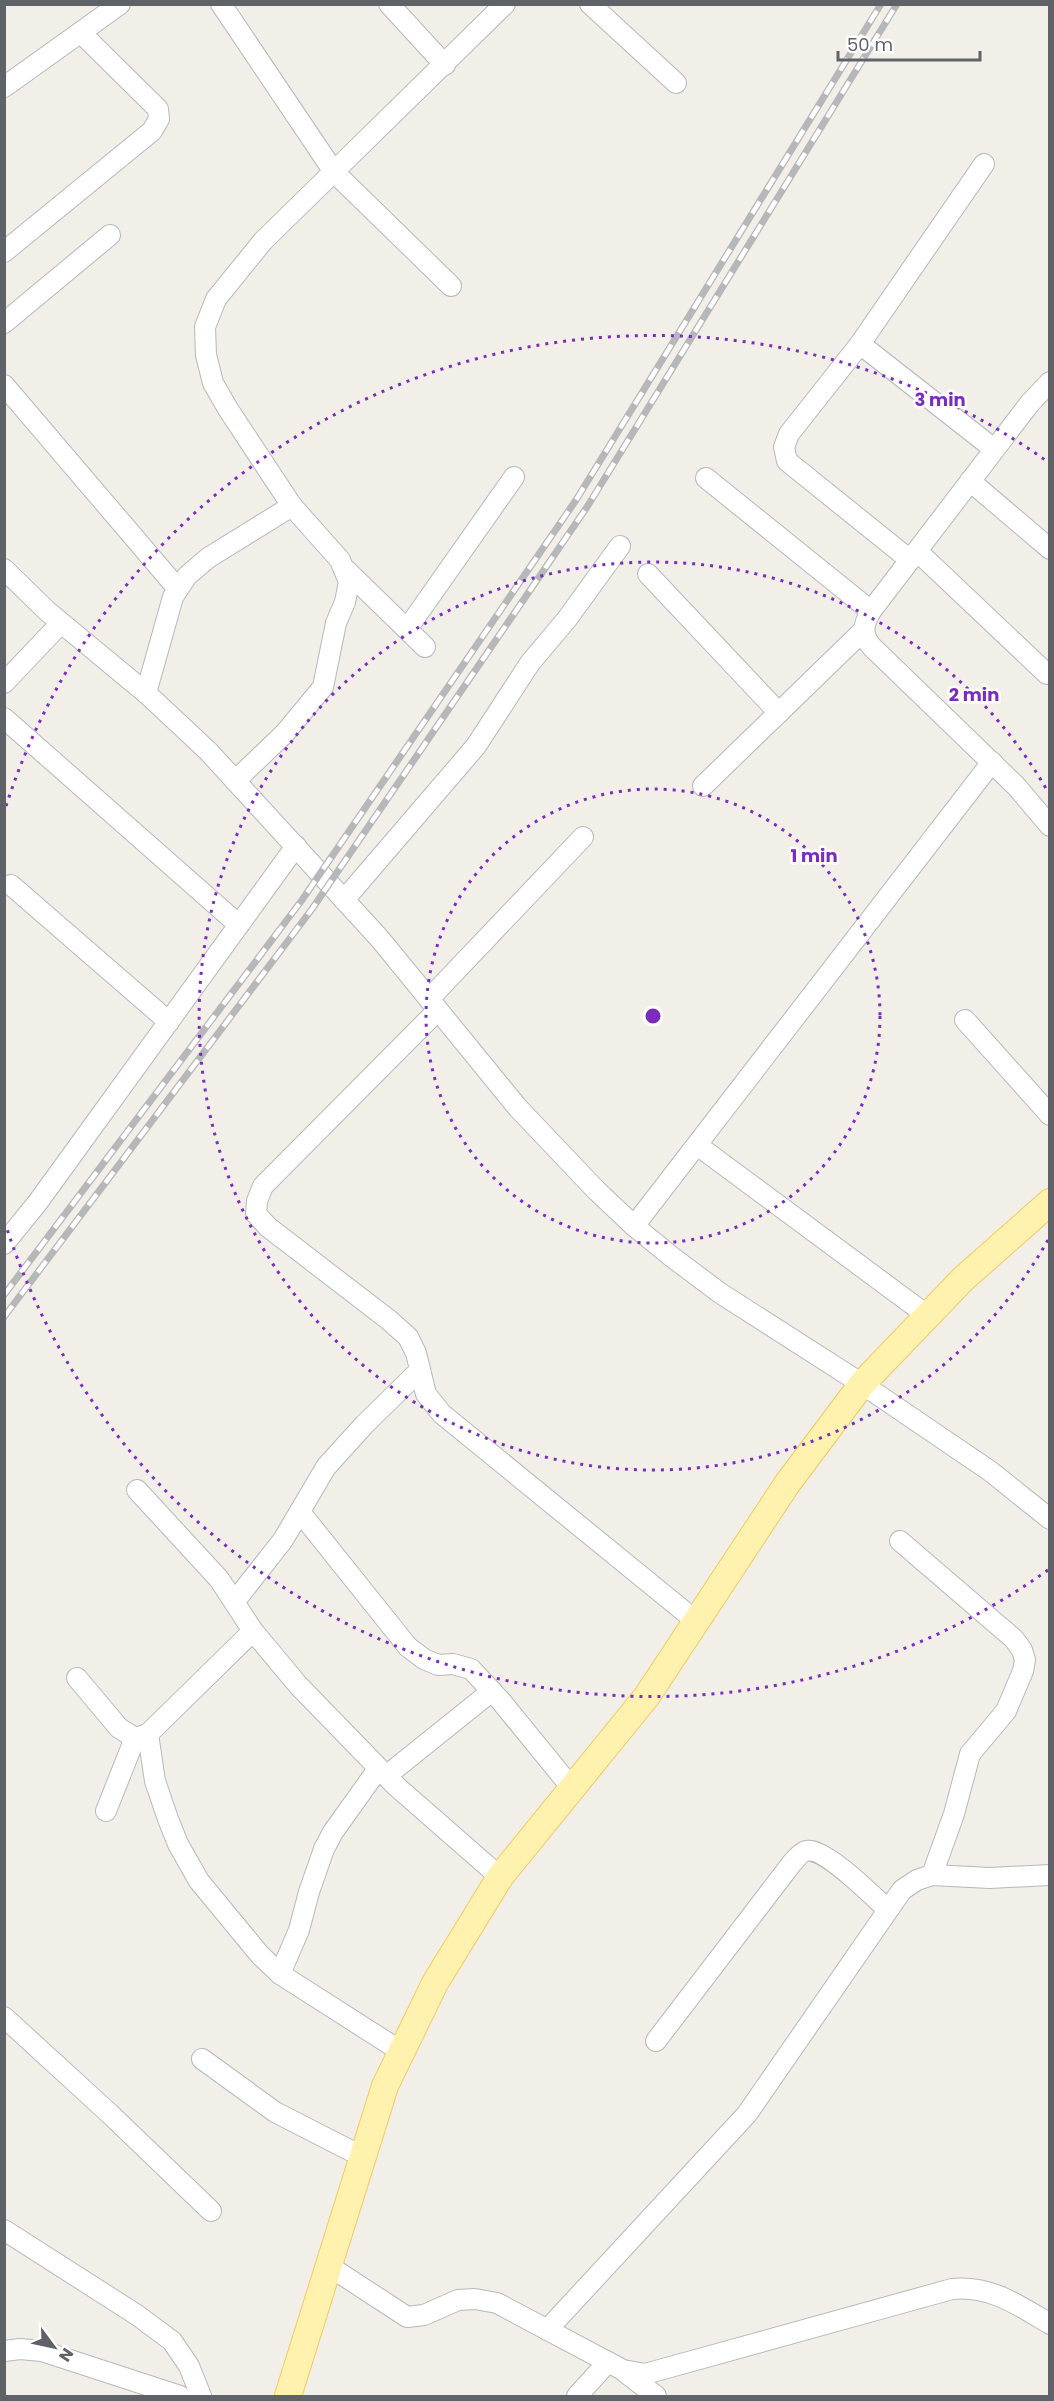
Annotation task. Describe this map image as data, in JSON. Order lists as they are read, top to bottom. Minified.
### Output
{"scale_bar":"50 m","north":"bottom right","rings":["3 min","2 min","1 min"]}
